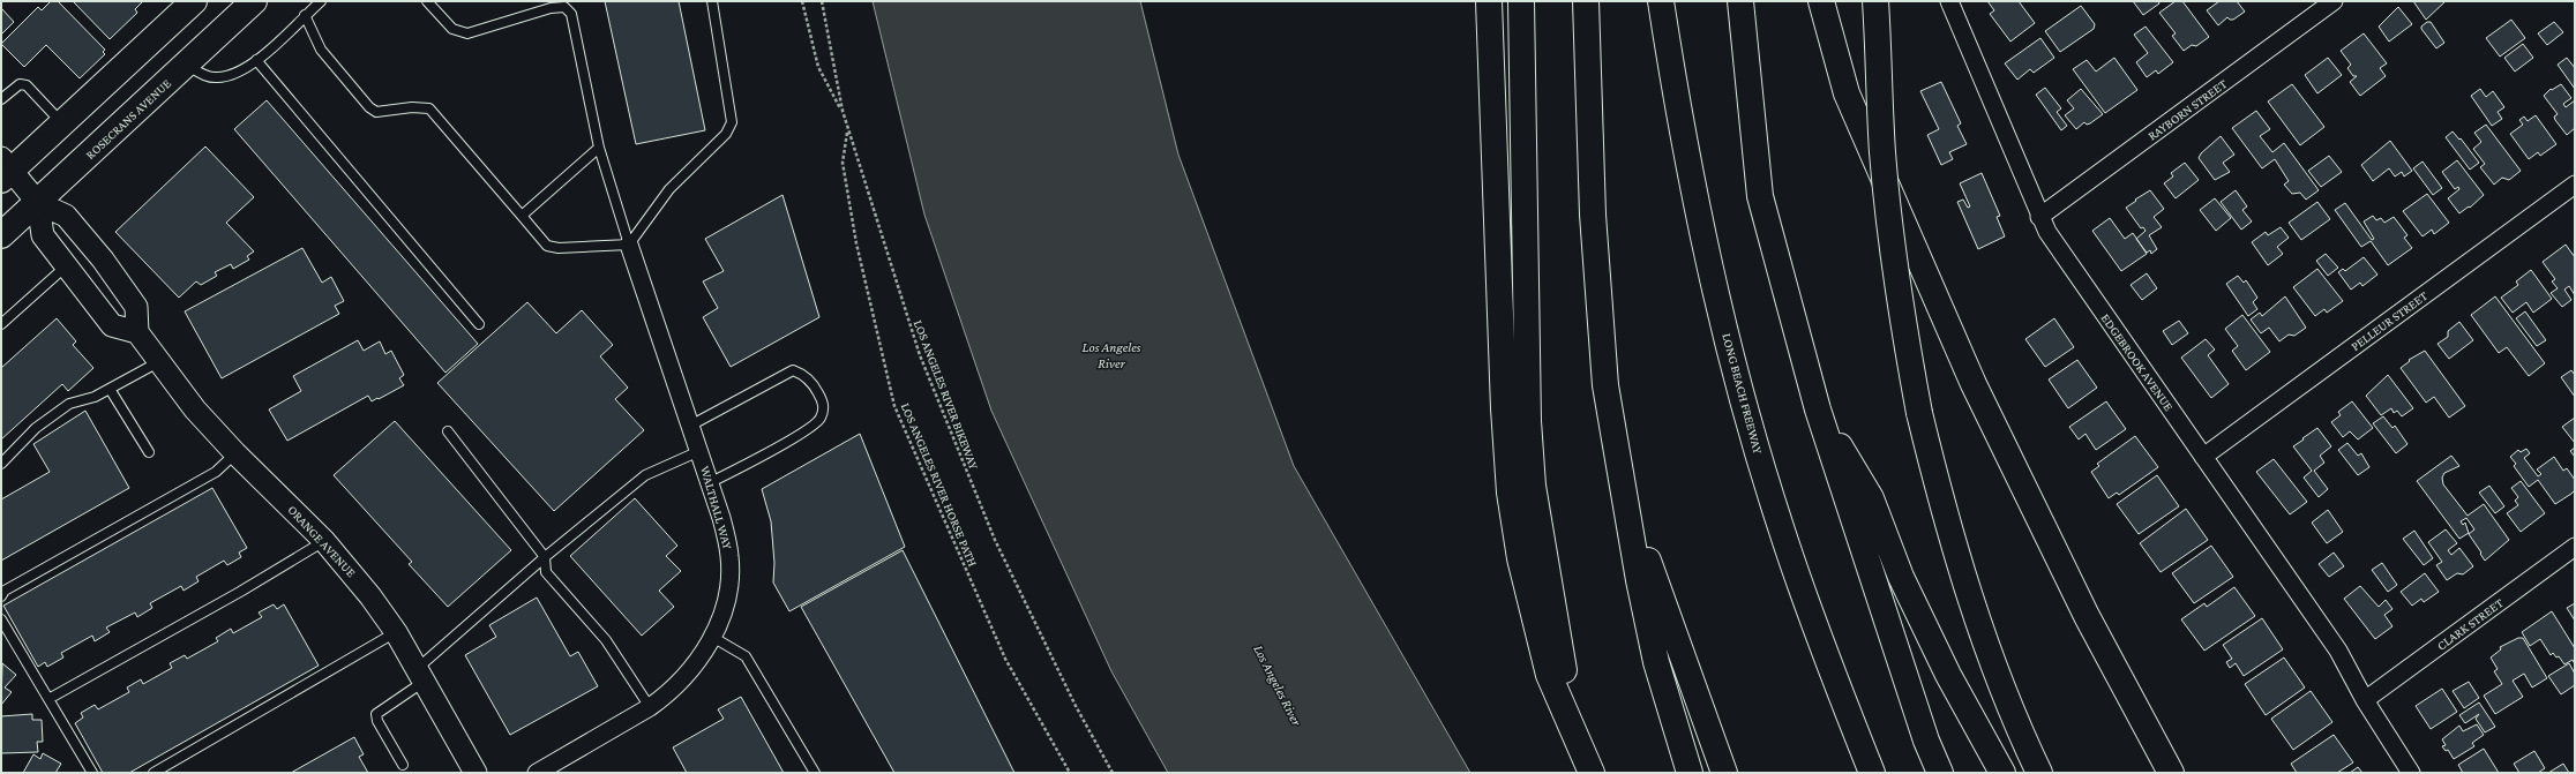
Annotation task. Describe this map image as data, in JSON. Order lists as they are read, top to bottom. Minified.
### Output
{"streets":{"main road":["ROSECRANS AVENUE","LONG BEACH FREEWAY"],"street":["RAYBORN STREET","PELLEUR STREET","EDGEBROOK AVENUE","WALTHALL WAY","ORANGE AVENUE","CLARK STREET"],"path":["LOS ANGELES RIVER BIKEWAY","LOS ANGELES RIVER HORSE PATH"]},"crossings":[["RAYBORN STREET","EDGEBROOK AVENUE"],["PELLEUR STREET","EDGEBROOK AVENUE"],["EDGEBROOK AVENUE","CLARK STREET"],["LOS ANGELES RIVER BIKEWAY","LOS ANGELES RIVER HORSE PATH"]],"water":["Los Angeles River"]}
